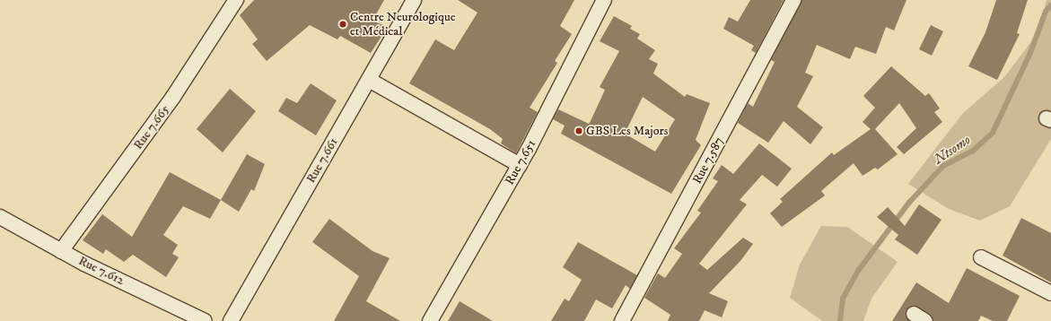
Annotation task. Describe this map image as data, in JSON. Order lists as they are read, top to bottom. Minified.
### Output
{"streets":{"street":["Rue 7.665","Rue 7.661","Rue 7.587","Rue 7.651","Rue 7.612"]},"crossings":[["Rue 7.665","Rue 7.612"]],"water":["Ntsomo"],"places":["Centre Neurologique et Médical","GBS Les Majors"]}
